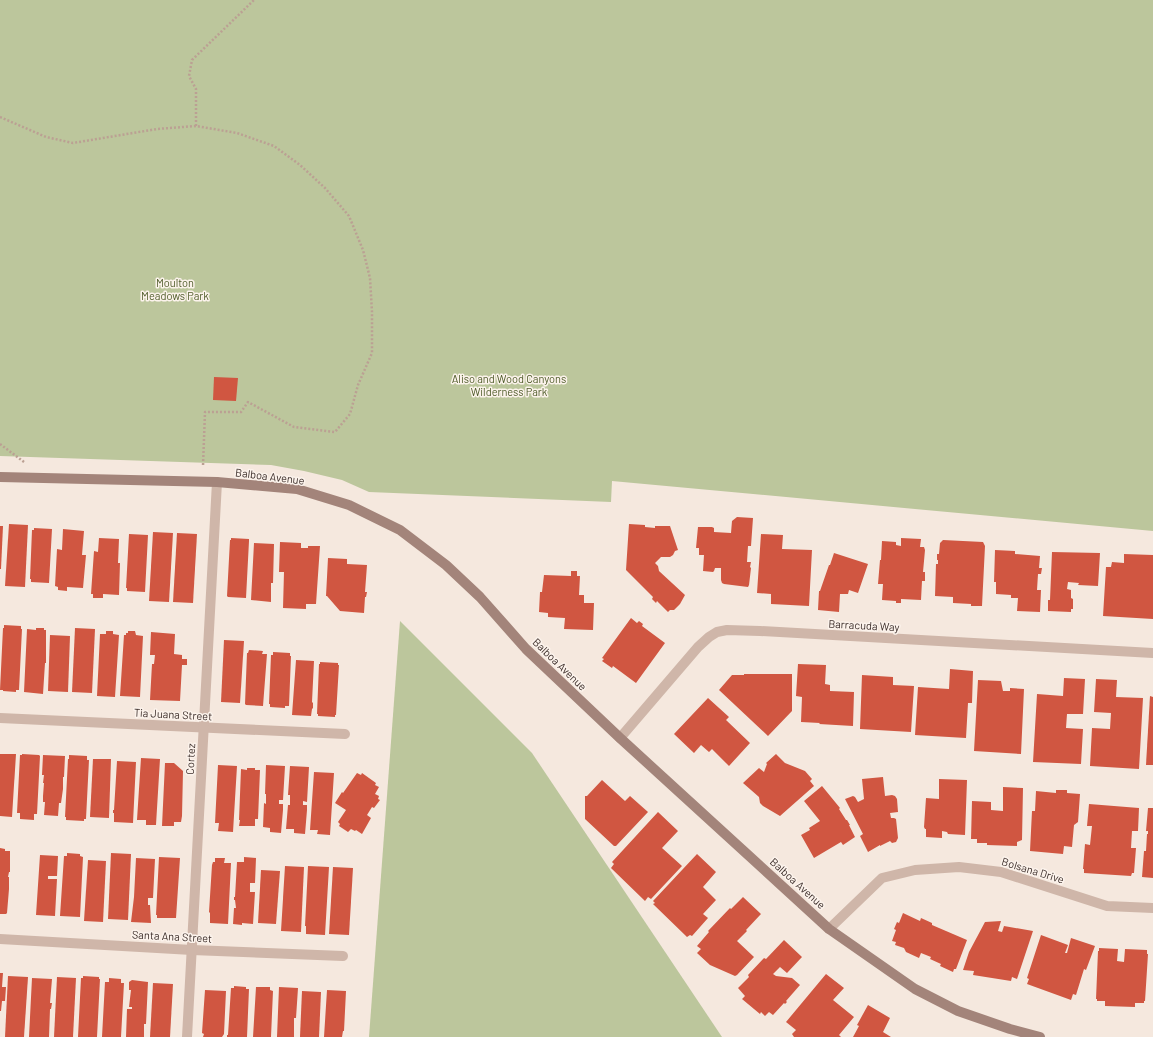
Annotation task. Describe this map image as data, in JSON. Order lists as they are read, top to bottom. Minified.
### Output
{"streets":{"street":["Balboa Avenue","Barracuda Way","Tia Juana Street","Cortez","Bolsana Drive","Santa Ana Street"]},"crossings":[["Balboa Avenue","Barracuda Way"],["Balboa Avenue","Cortez"],["Balboa Avenue","Bolsana Drive"],["Tia Juana Street","Cortez"],["Cortez","Santa Ana Street"]],"parks":["Moulton Meadows Park","Aliso and Wood Canyons Wilderness Park"]}
